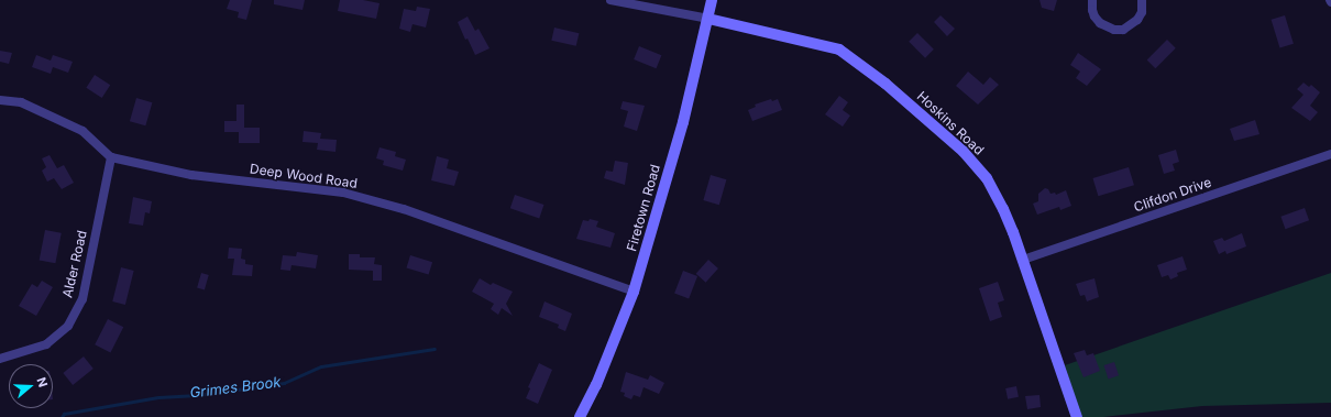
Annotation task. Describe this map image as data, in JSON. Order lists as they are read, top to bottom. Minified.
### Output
{"streets":{"street":["Hoskins Road","Deep Wood Road","Clifdon Drive","Firetown Road","Alder Road"]},"crossings":[["Hoskins Road","Clifdon Drive"],["Hoskins Road","Firetown Road"],["Deep Wood Road","Firetown Road"],["Deep Wood Road","Alder Road"]],"water":["Grimes Brook"],"north":"right"}
